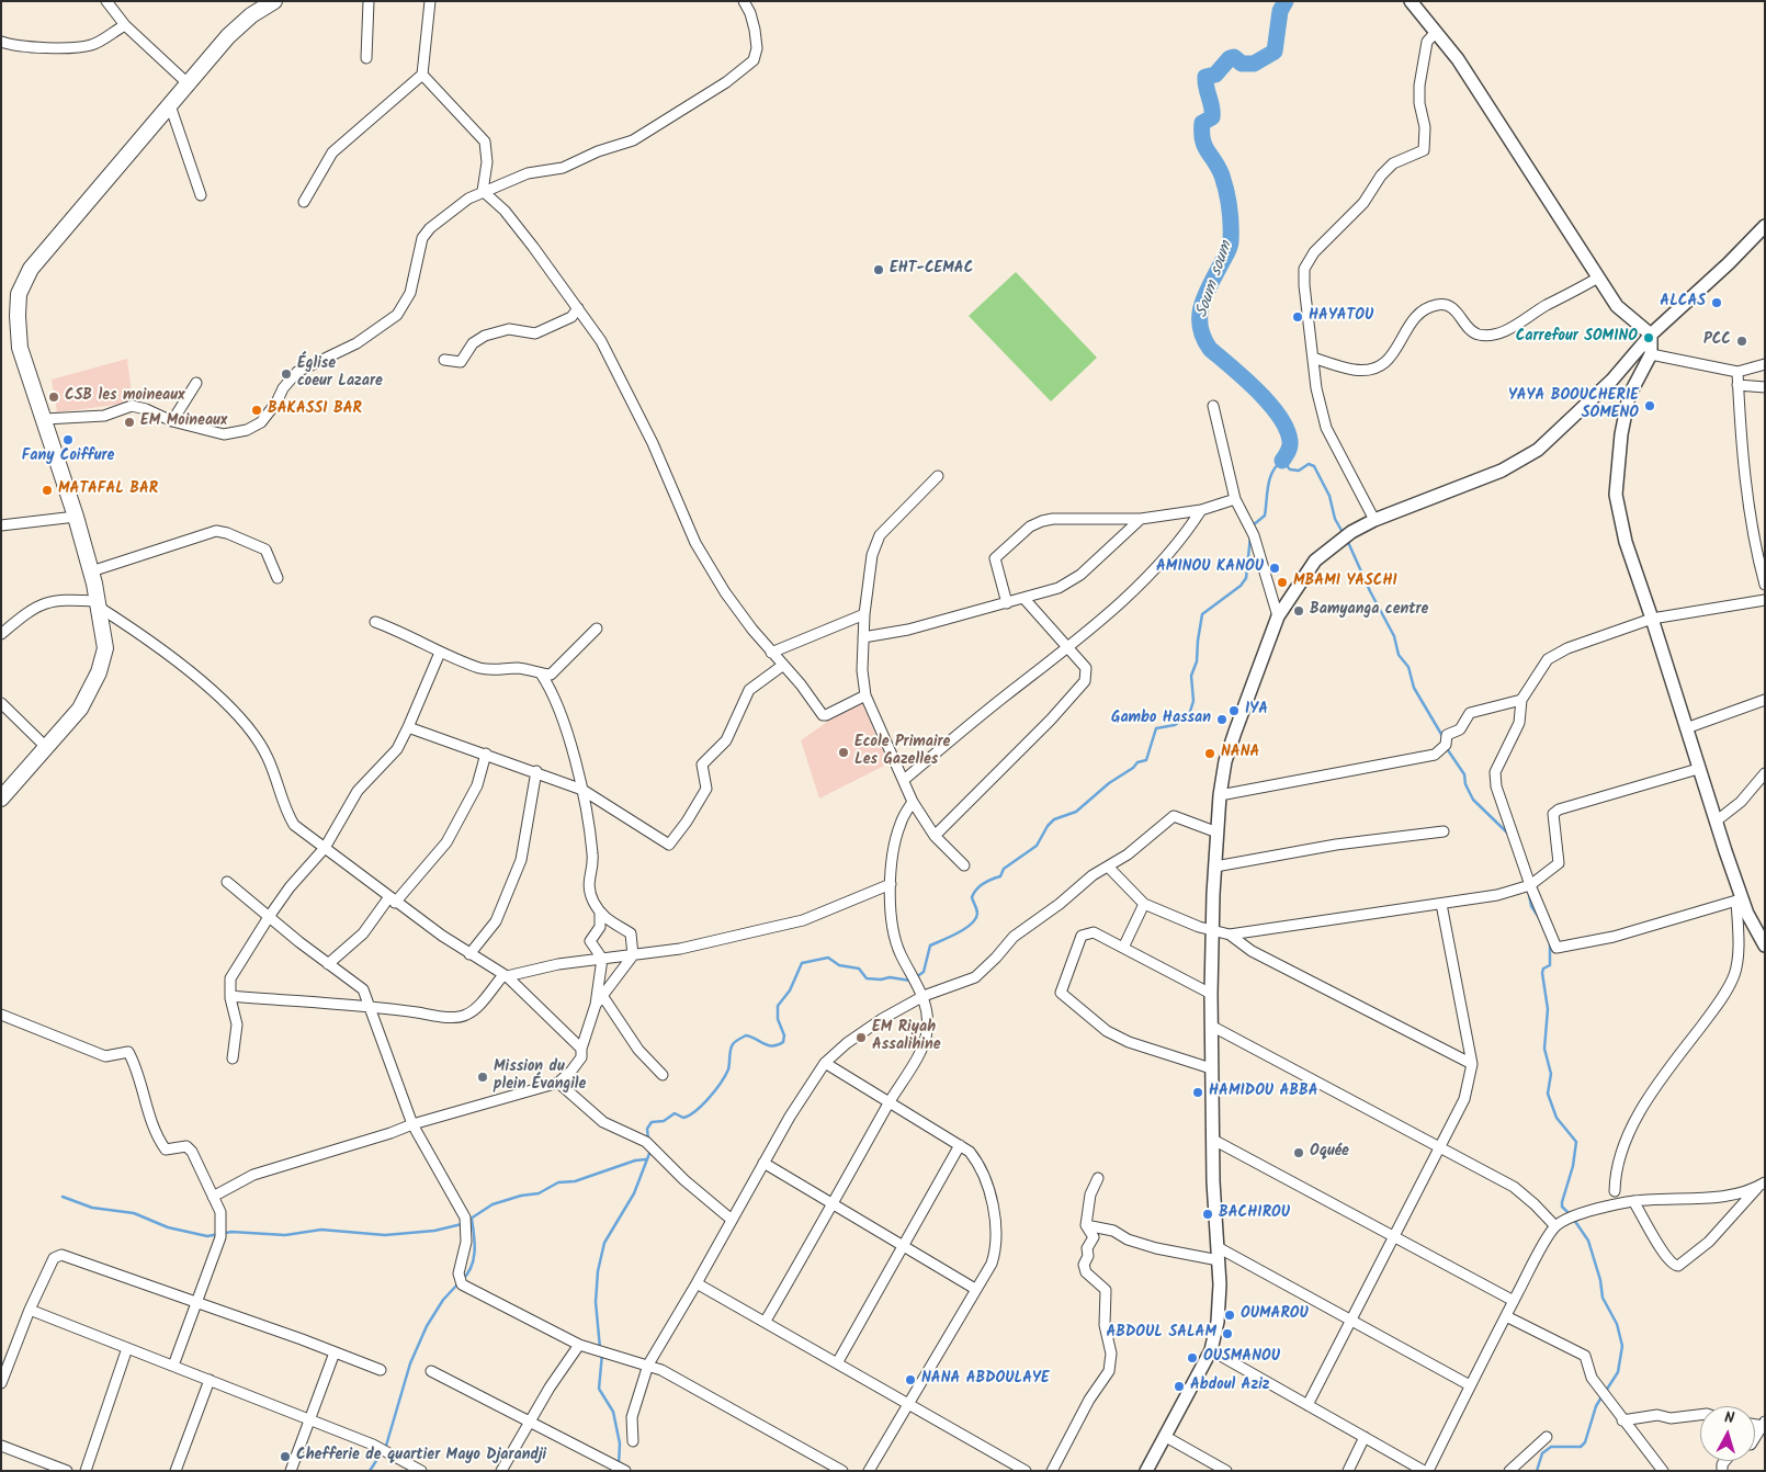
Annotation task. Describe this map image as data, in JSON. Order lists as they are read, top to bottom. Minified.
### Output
{"water":["Soum soum"],"places":["EHT-CEMAC","ALCAS","HAYATOU","Carrefour SOMINO","PCC","Église coeur Lazare","CSB les moineaux","YAYA BOOUCHERIE SOMENO","BAKASSI BAR","EM Moineaux","Fany Coiffure","MATAFAL BAR","AMINOU KANOU","MBAMI YASCHI","Bamyanga centre","IYA","Gambo Hassan","Ecole Primaire Les Gazelles","NANA","EM Riyah Assalihine","Mission du plein Évangile","HAMIDOU ABBA","Oquée","BACHIROU","OUMAROU","ABDOUL SALAM","OUSMANOU","NANA ABDOULAYE","Abdoul Aziz","Chefferie de quartier Mayo Djarandji"],"north":"top"}
